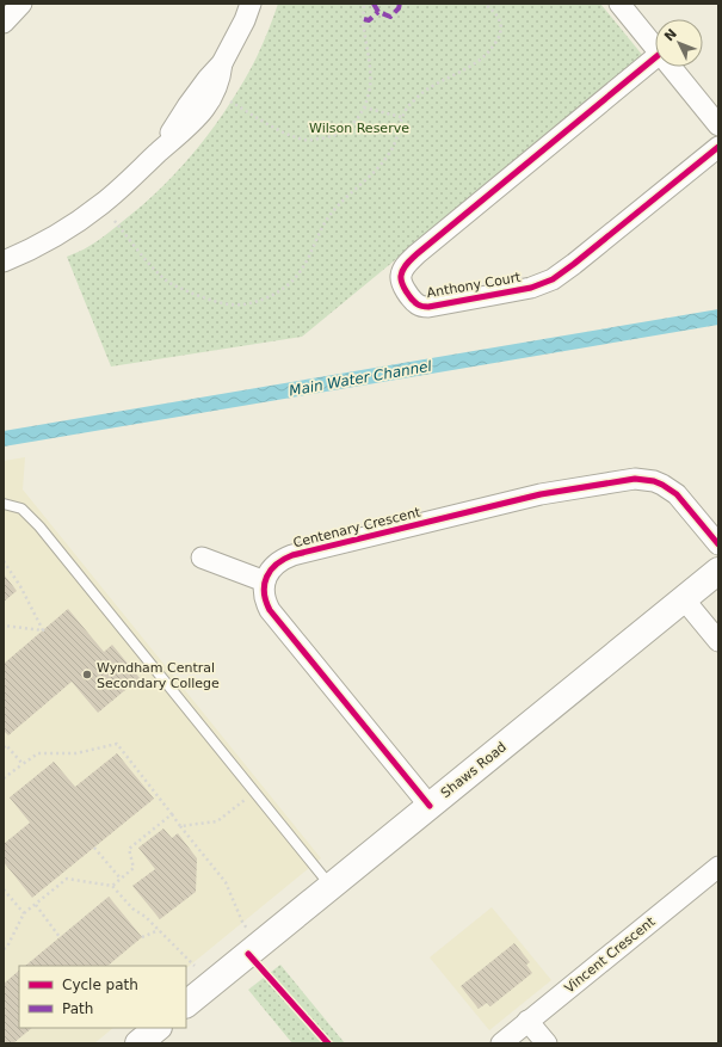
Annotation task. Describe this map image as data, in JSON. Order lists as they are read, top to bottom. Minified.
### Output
{"streets":{"street":["Anthony Court","Centenary Crescent","Shaws Road","Vincent Crescent"]},"water":["Main Water Channel"],"parks":["Wilson Reserve"],"places":["Wyndham Central Secondary College"],"legend":["Cycle path","Path"],"north":"top left"}
